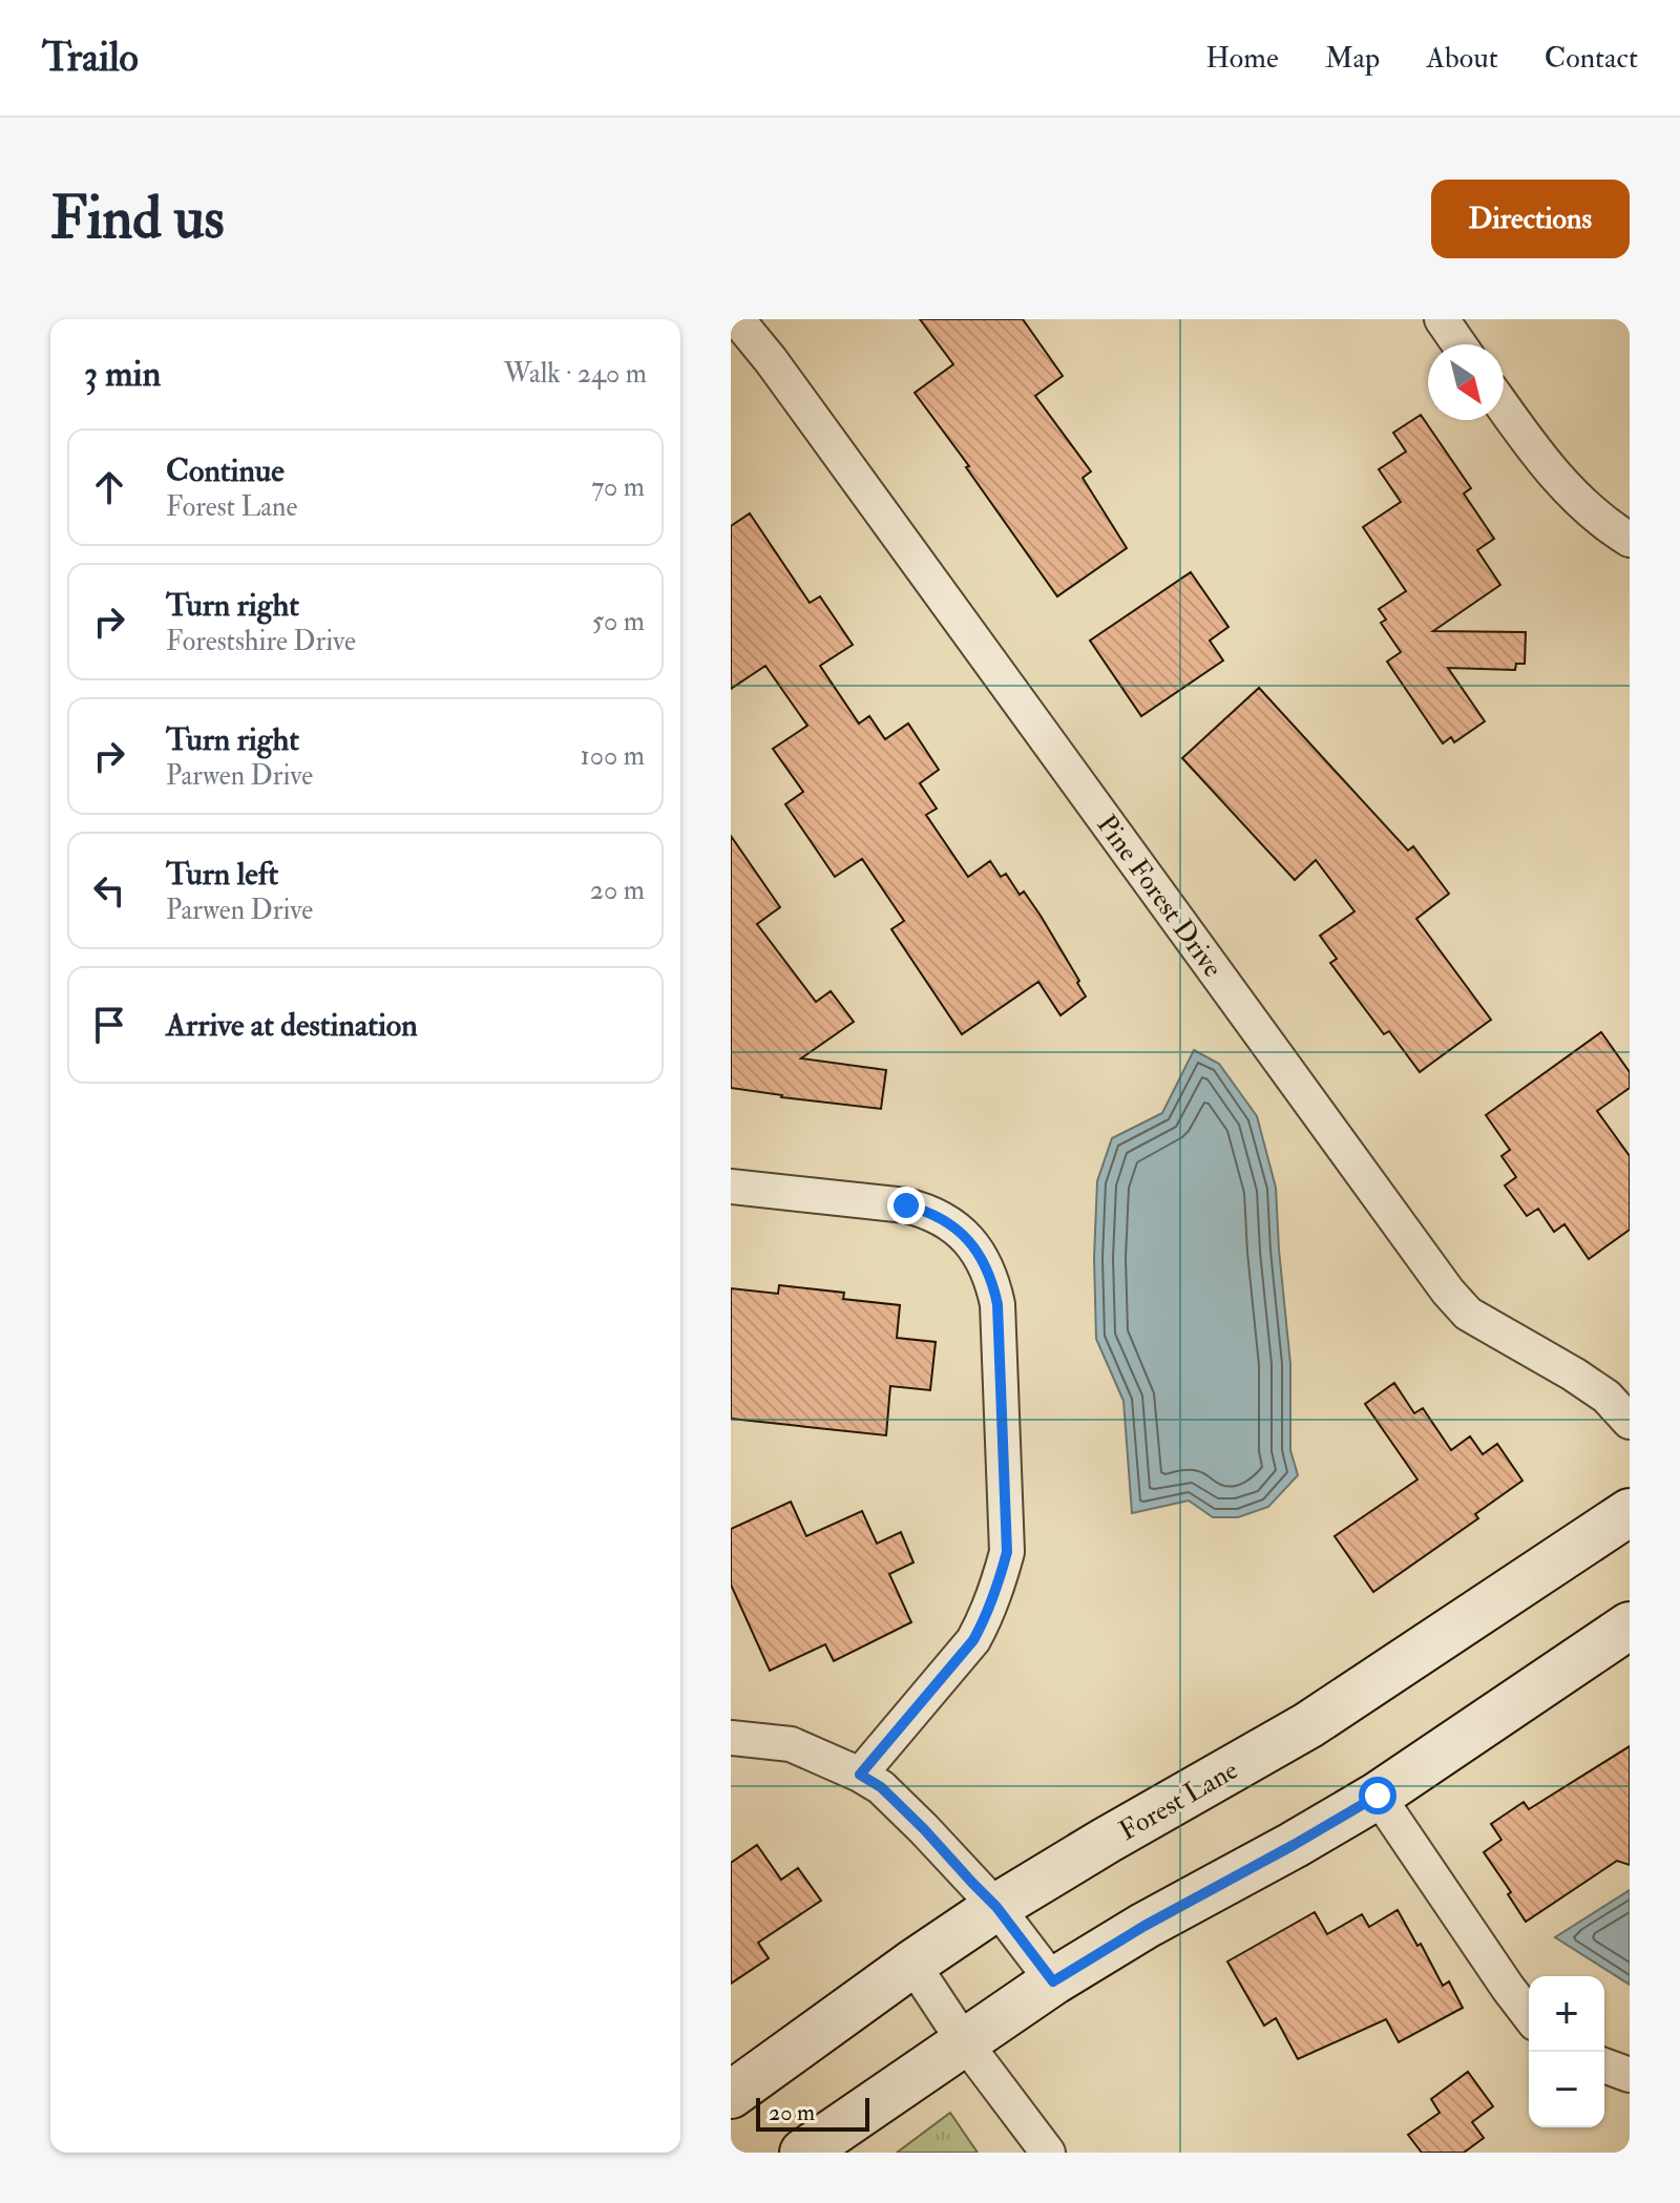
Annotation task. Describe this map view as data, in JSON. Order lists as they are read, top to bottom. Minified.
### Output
{"streets":{"main road":["Forest Lane"],"street":["Pine Forest Drive"]},"scale_bar":"20 m","north":"bottom right","page":{"header":"Trailo","nav":["Home","Map","About","Contact"],"buttons":"Directions","title":"Find us","heading":["3 min","Walk · 240 m"],"list":[["Continue","Forest Lane","70 m"],["Turn right","Forestshire Drive","50 m"],["Turn right","Parwen Drive","100 m"],["Turn left","Parwen Drive","20 m"],"Arrive at destination"],"map_buttons":["+","−"],"scale":"20 m"}}
